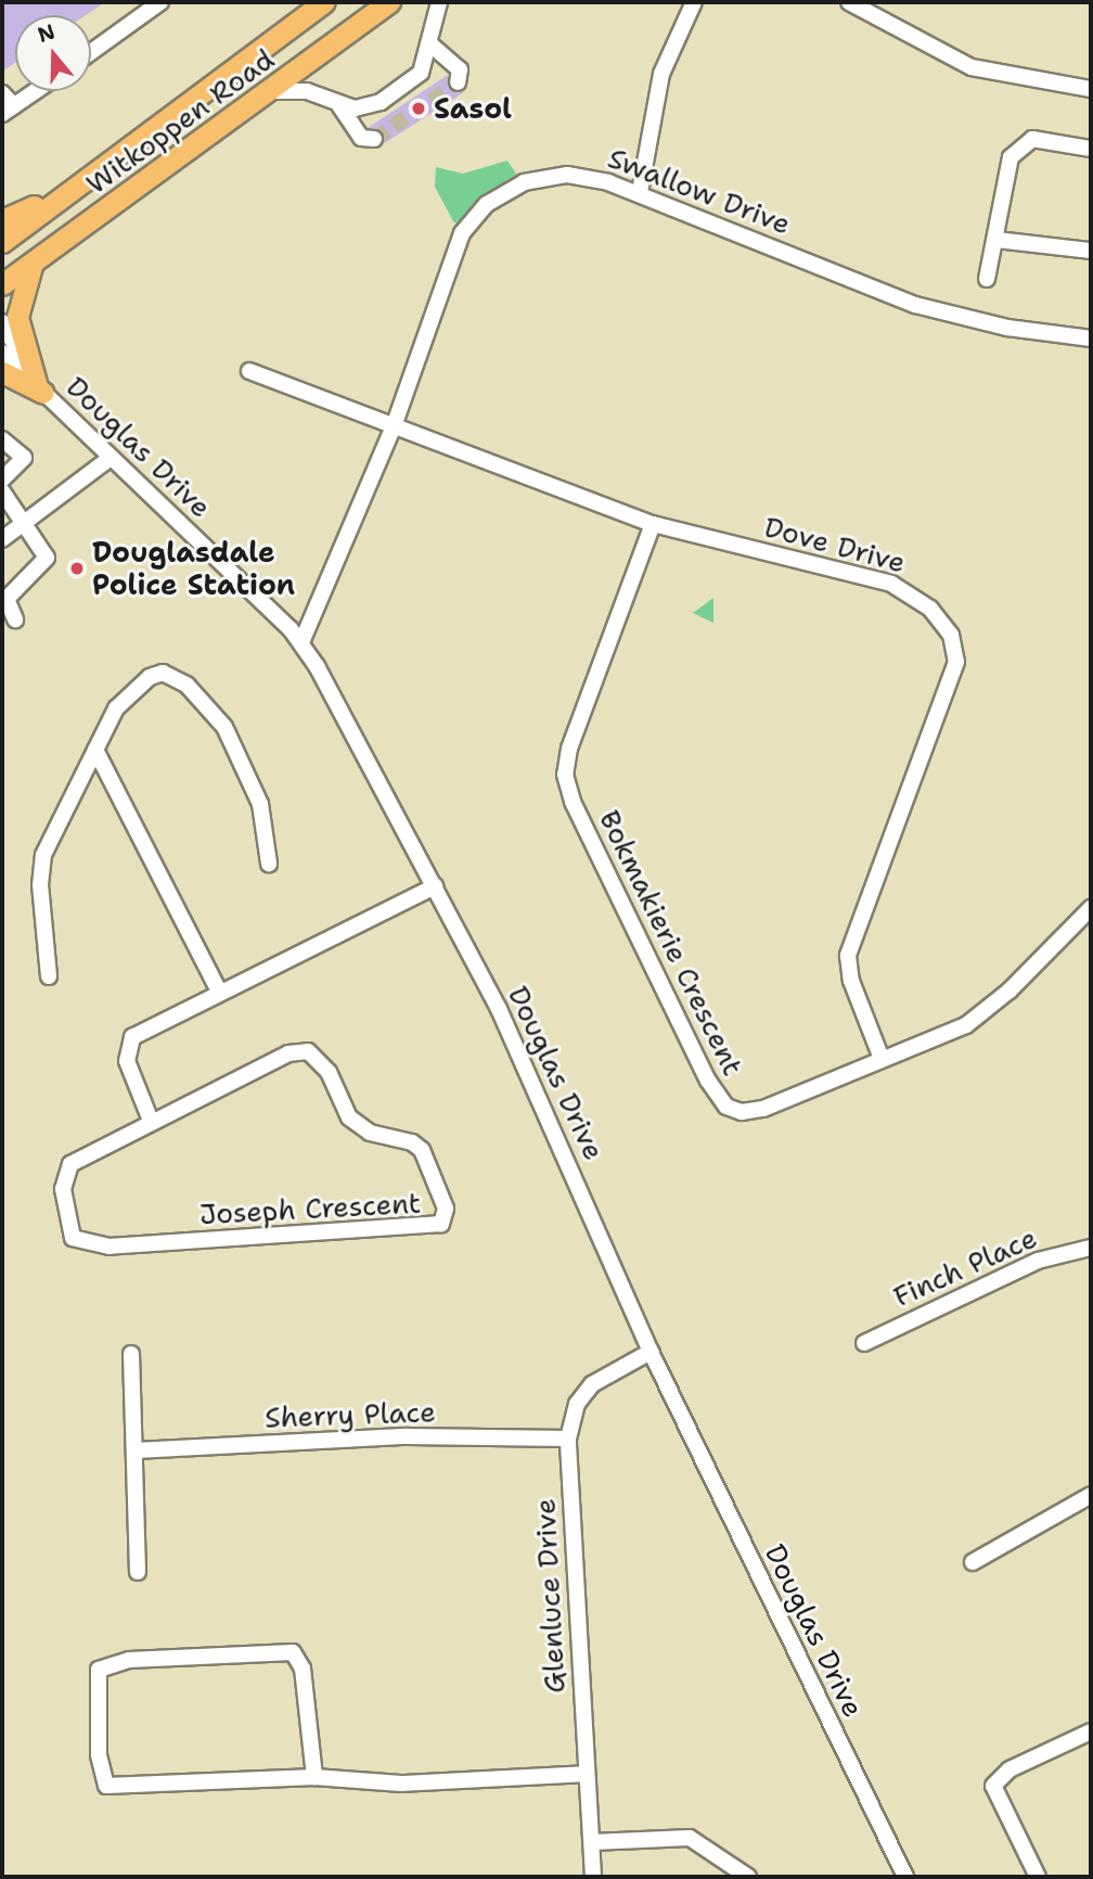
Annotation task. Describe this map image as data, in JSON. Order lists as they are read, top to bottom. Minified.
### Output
{"streets":{"main road":["Witkoppen Road"],"street":["Swallow Drive","Douglas Drive","Dove Drive","Bokmakierie Crescent","Joseph Crescent","Finch Place","Sherry Place","Glenluce Drive"]},"crossings":[["Swallow Drive","Douglas Drive"],["Swallow Drive","Dove Drive"],["Douglas Drive","Glenluce Drive"],["Dove Drive","Bokmakierie Crescent"],["Sherry Place","Glenluce Drive"]],"places":["Sasol","Douglasdale Police Station"],"north":"top"}
